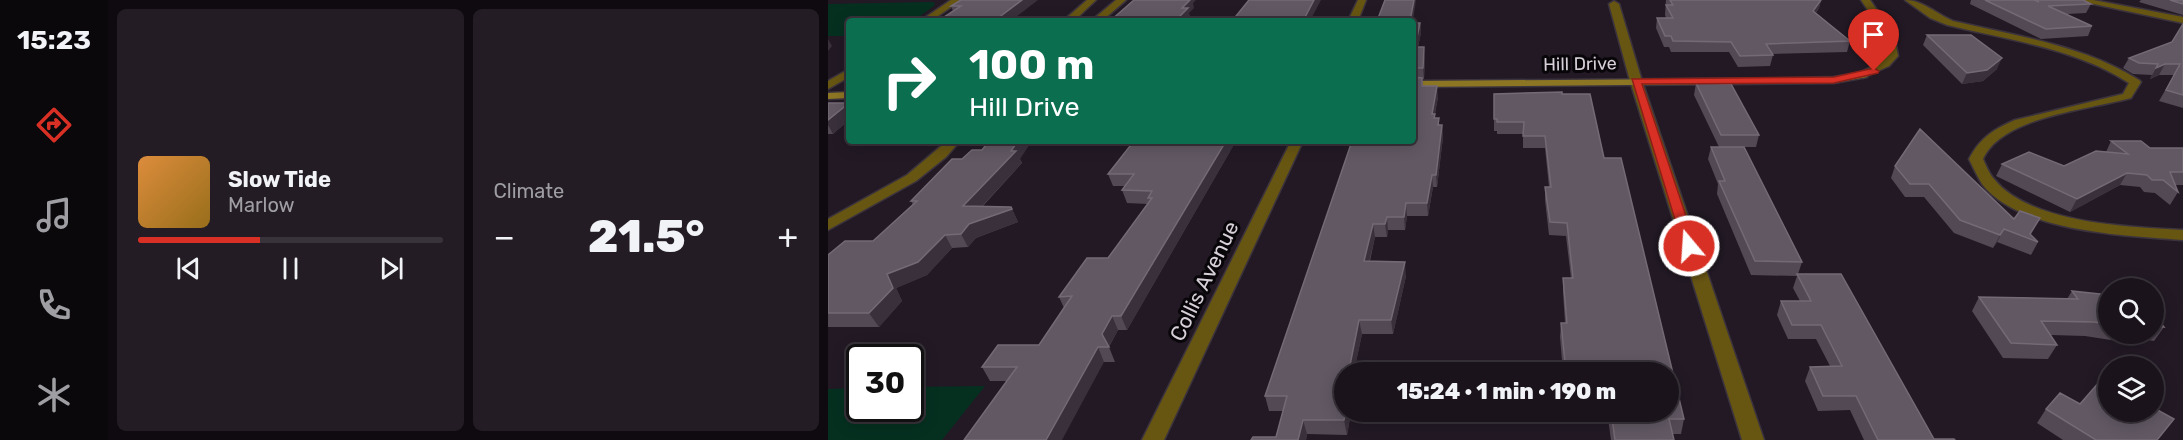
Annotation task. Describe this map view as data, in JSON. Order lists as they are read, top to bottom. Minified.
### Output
{"streets":{"street":["Hill Drive","Collis Avenue"]},"page":{"tabs":"15:23","tile":"Climate","turn":["100 m","Hill Drive"],"song":["Slow Tide","Marlow"],"heat":["−","21.5°","+"],"limit":"30","trip":"15:24 · 1 min · 190 m"}}
